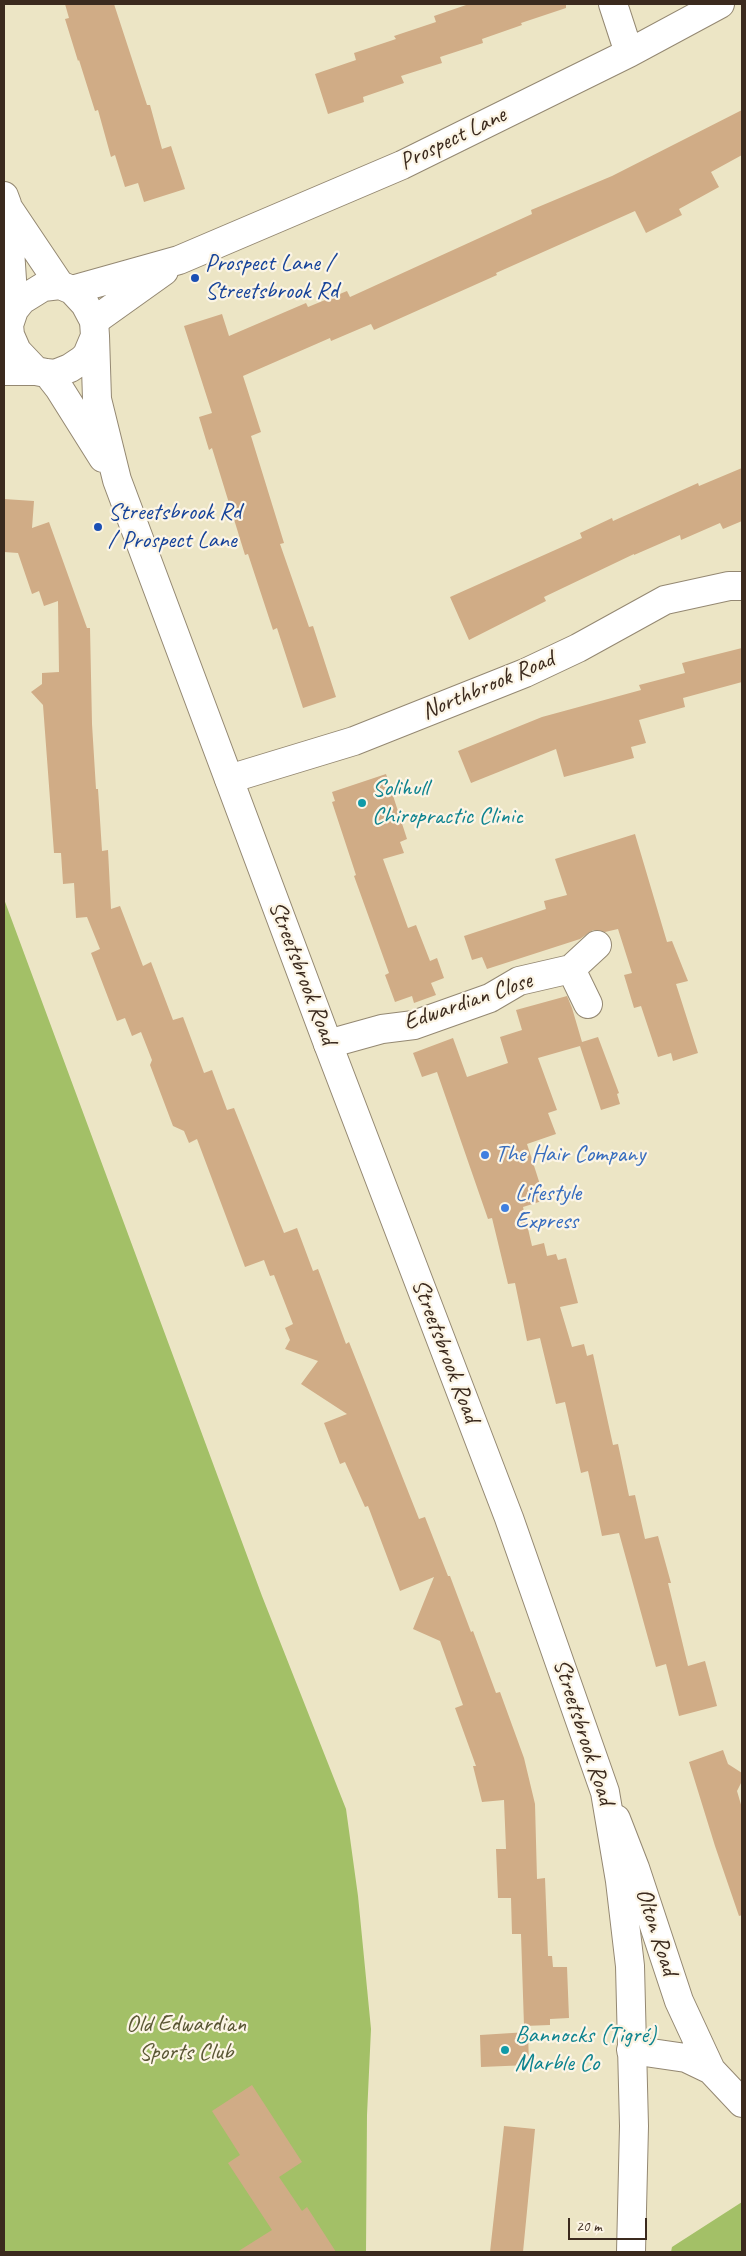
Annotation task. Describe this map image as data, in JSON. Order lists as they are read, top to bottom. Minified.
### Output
{"streets":{"main road":["Prospect Lane","Northbrook Road","Streetsbrook Road","Edwardian Close","Olton Road"]},"crossings":[["Prospect Lane","Streetsbrook Road"],["Northbrook Road","Streetsbrook Road"],["Streetsbrook Road","Edwardian Close"],["Streetsbrook Road","Olton Road"]],"parks":["Old Edwardian Sports Club"],"places":["Prospect Lane / Streetsbrook Rd","Streetsbrook Rd / Prospect Lane","Solihull Chiropractic Clinic","The Hair Company","Lifestyle Express","Bannocks (Tigré) Marble Co"],"scale_bar":"20 m"}
